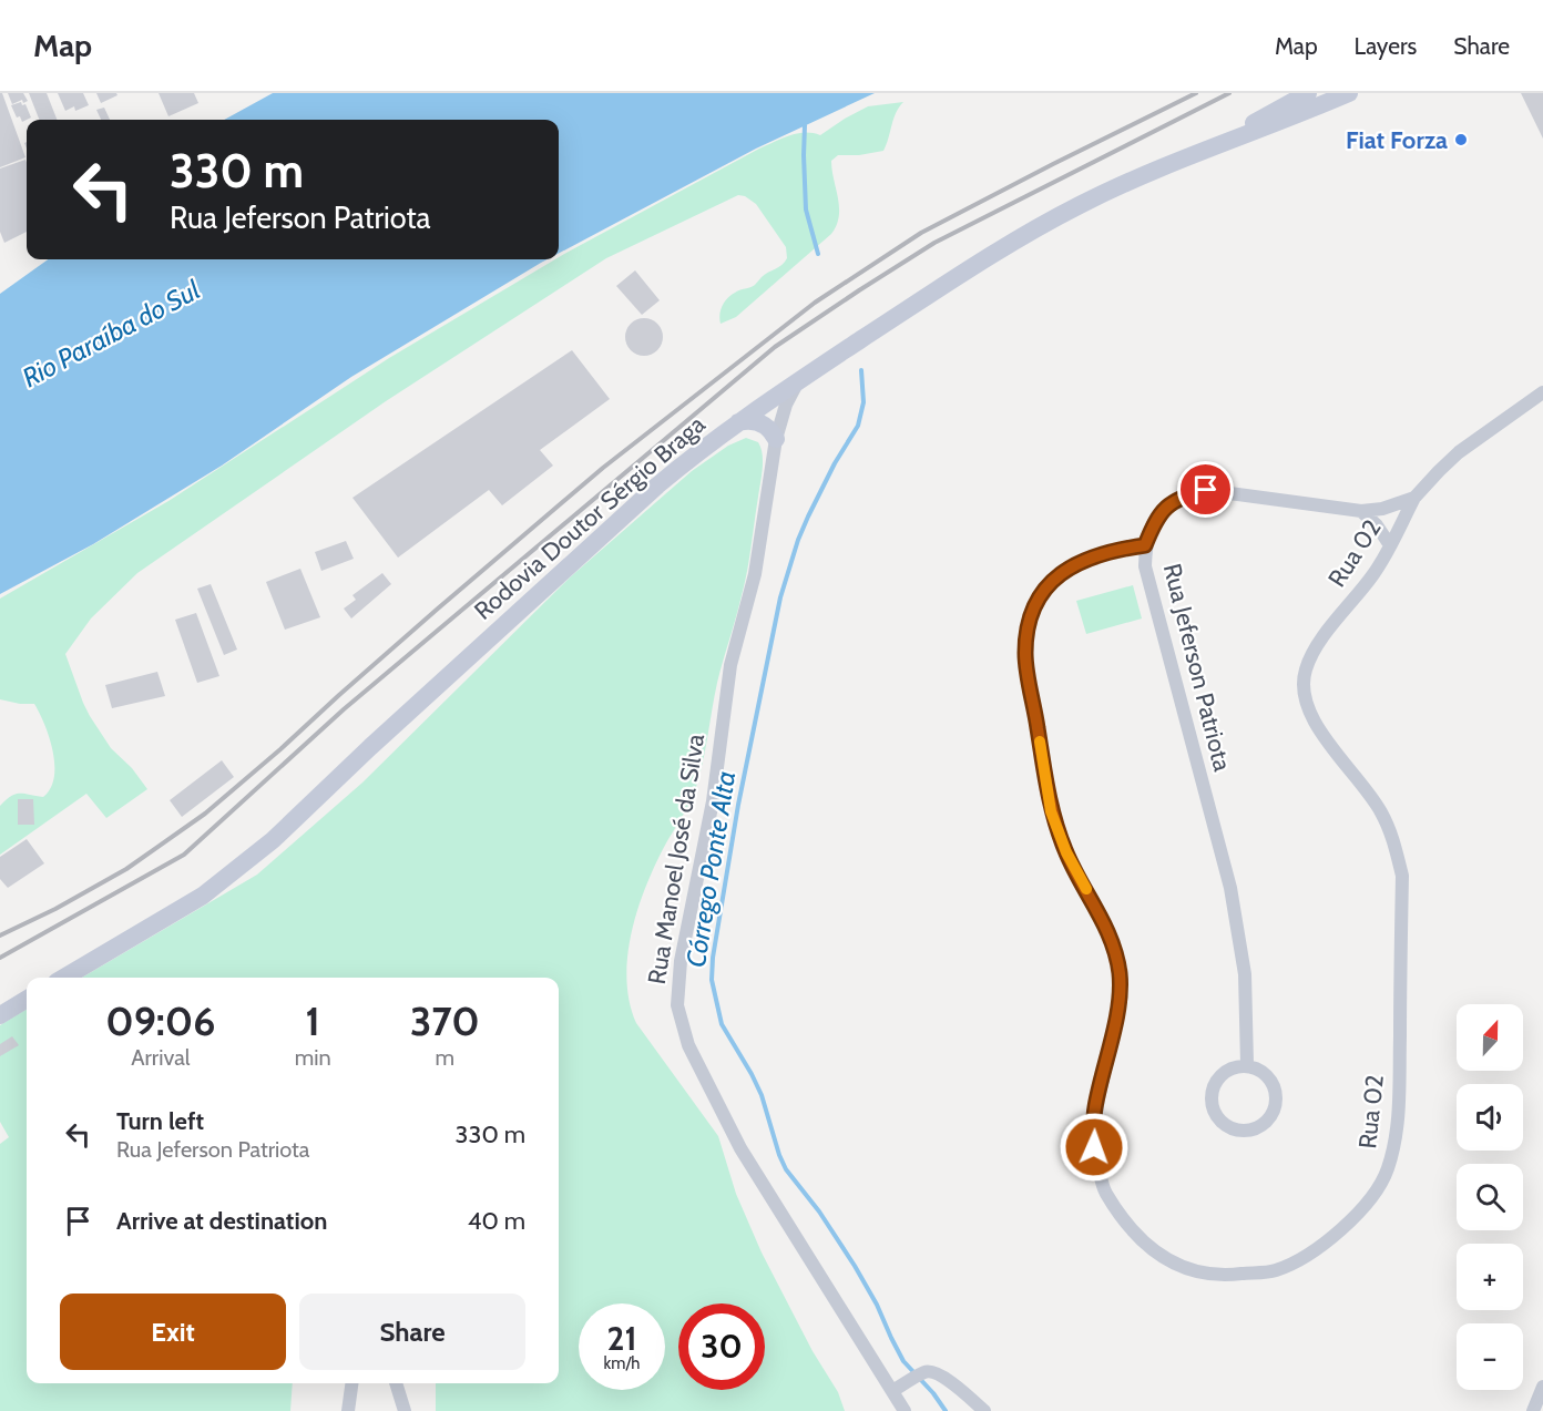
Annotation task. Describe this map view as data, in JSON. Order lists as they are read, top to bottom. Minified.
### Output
{"streets":{"main road":["Rodovia Doutor Sérgio Braga"],"street":["Rua 02","Rua Jeferson Patriota","Rua Manoel José da Silva"]},"crossings":[["Rodovia Doutor Sérgio Braga","Rua Manoel José da Silva"],["Rua 02","Rua Jeferson Patriota"]],"water":["Rio Paraíba do Sul","Córrego Ponte Alta"],"places":["Fiat Forza"],"north":"top","page":{"header":"Map","nav":["Map","Layers","Share"],"turn":["330 m","Rua Jeferson Patriota"],"eta":["09:06","Arrival","1","min","370","m"],"map_buttons":["+","−"],"list":[{"name":"Turn left","note":"Rua Jeferson Patriota","value":"330 m"},{"name":"Arrive at destination","value":"40 m"}],"buttons":["Exit","Share"],"speed":"21 km/h","limit":"30"}}
